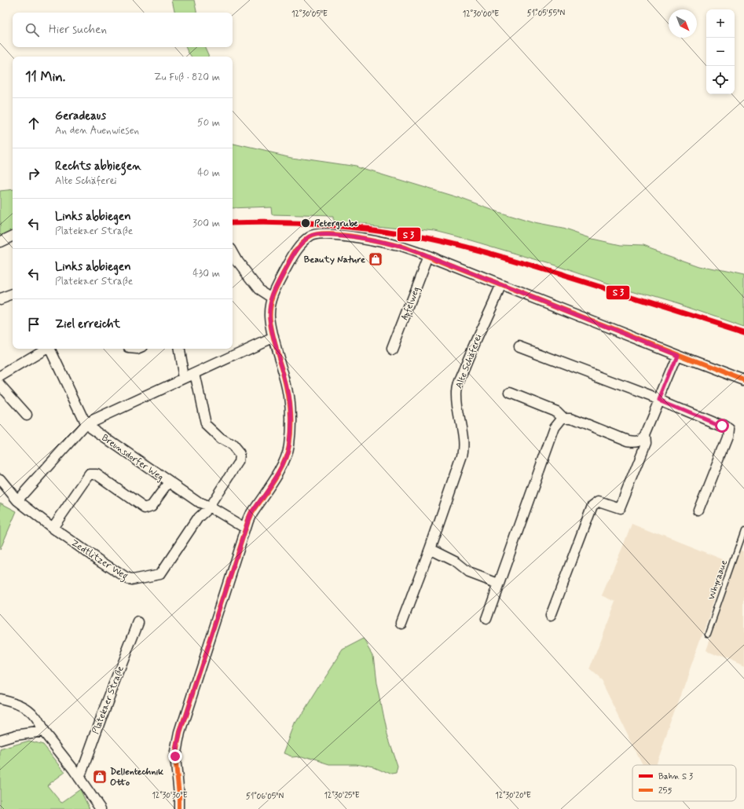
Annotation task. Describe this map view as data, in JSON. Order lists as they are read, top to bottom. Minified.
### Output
{"streets":{"street":["Apfelweg","Alte Schäferei","Breunsdorfer Weg","Zedtlitzer Weg","Platekaer Straße"],"lane":["Whyraaue"]},"crossings":[["Breunsdorfer Weg","Zedtlitzer Weg"]],"places":{"other":["Petergrube"],"shop":["Beauty Nature","Dellentechnik Otto"]},"lines":["transit line 255"],"legend":["Bahn S 3","255"],"north":"bottom right","page":{"map_buttons":["+","−"],"search":"Hier suchen","heading":["11 Min.","Zu Fuß · 820 m"],"list":[["Geradeaus","An den Auenwiesen","50 m"],["Rechts abbiegen","Alte Schäferei","40 m"],["Links abbiegen","Platekaer Straße","300 m"],["Links abbiegen","Platekaer Straße","430 m"],"Ziel erreicht"]},"coordinates":["51°05'55\"N","12°30'05\"E","12°30'00\"E","12°30'30\"E","12°30'25\"E","12°30'20\"E","51°06'05\"N"]}
